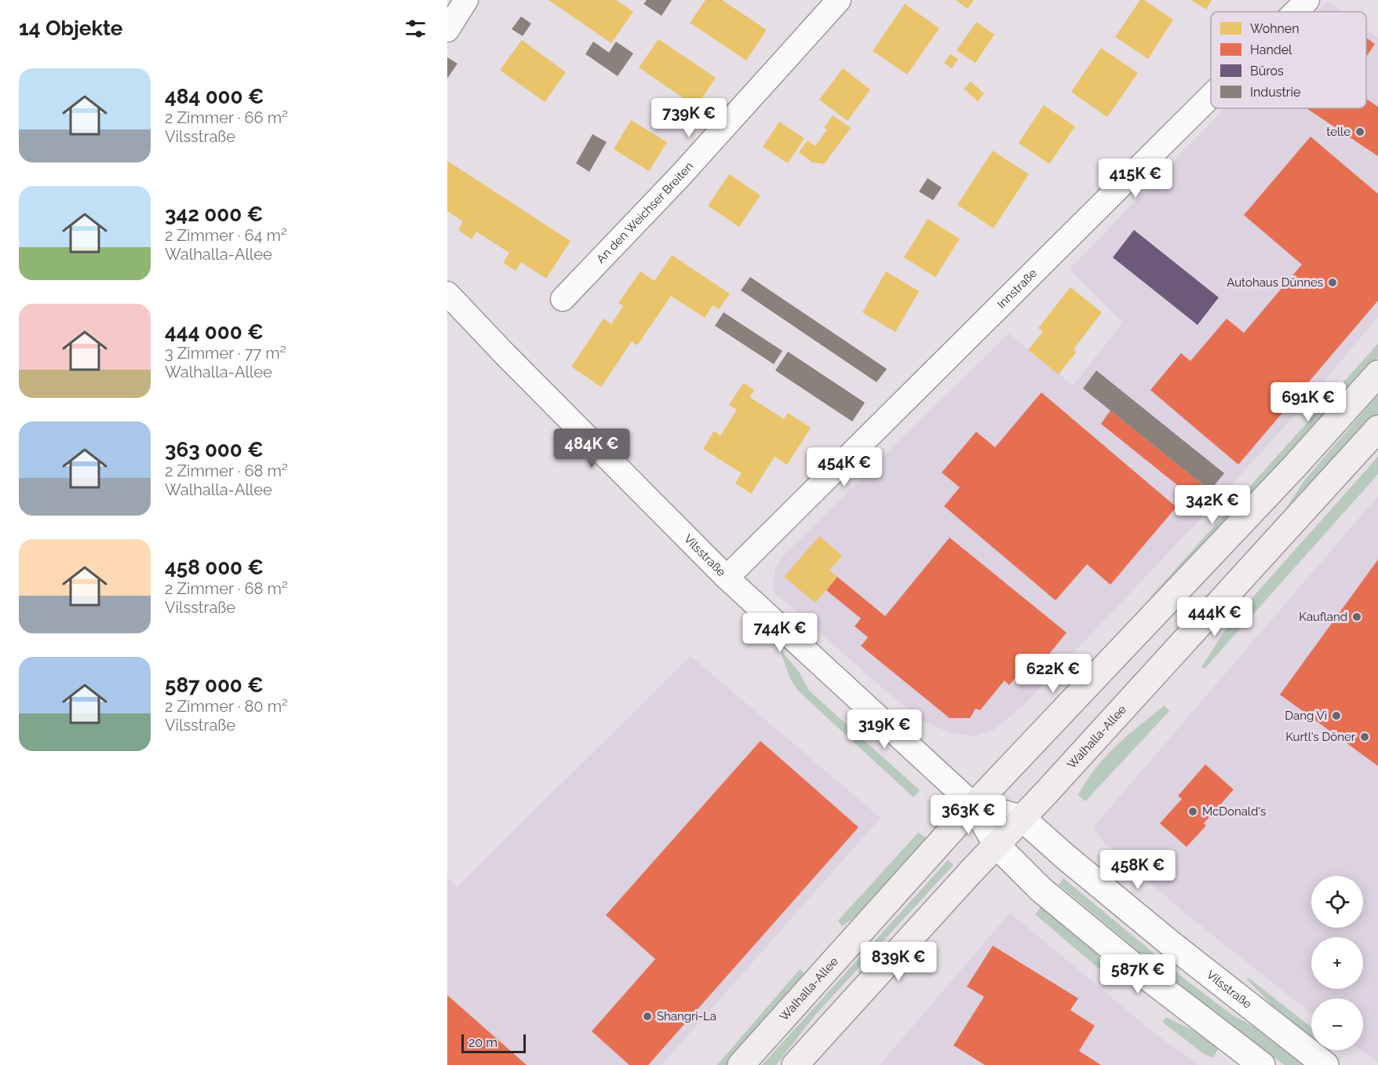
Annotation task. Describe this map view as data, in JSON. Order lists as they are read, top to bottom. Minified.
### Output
{"streets":{"main road":["Walhalla-Allee"],"street":["An den Weichser Breiten","Innstraße","Vilsstraße"]},"crossings":[["Innstraße","Vilsstraße"],["Vilsstraße","Walhalla-Allee"]],"places":["telle","Autohaus Dünnes","Kaufland","Dang Vi","Kurtl's Döner","McDonald's","Shangri-La"],"legend":["Wohnen","Handel","Büros","Industrie"],"scale_bar":"20 m","page":{"heading":"14 Objekte","list":[{"name":"484 000 €","note":"2 Zimmer · 66 m² · Vilsstraße"},{"name":"342 000 €","note":"2 Zimmer · 64 m² · Walhalla-Allee"},{"name":"444 000 €","note":"3 Zimmer · 77 m² · Walhalla-Allee"},{"name":"363 000 €","note":"2 Zimmer · 68 m² · Walhalla-Allee"},{"name":"458 000 €","note":"2 Zimmer · 68 m² · Vilsstraße"},{"name":"587 000 €","note":"2 Zimmer · 80 m² · Vilsstraße"}],"price":["739K €","415K €","691K €","484K €","454K €","342K €","444K €","744K €","622K €","319K €","363K €","458K €","839K €","587K €"],"map_buttons":["+","−"],"scale":"20 m"}}
